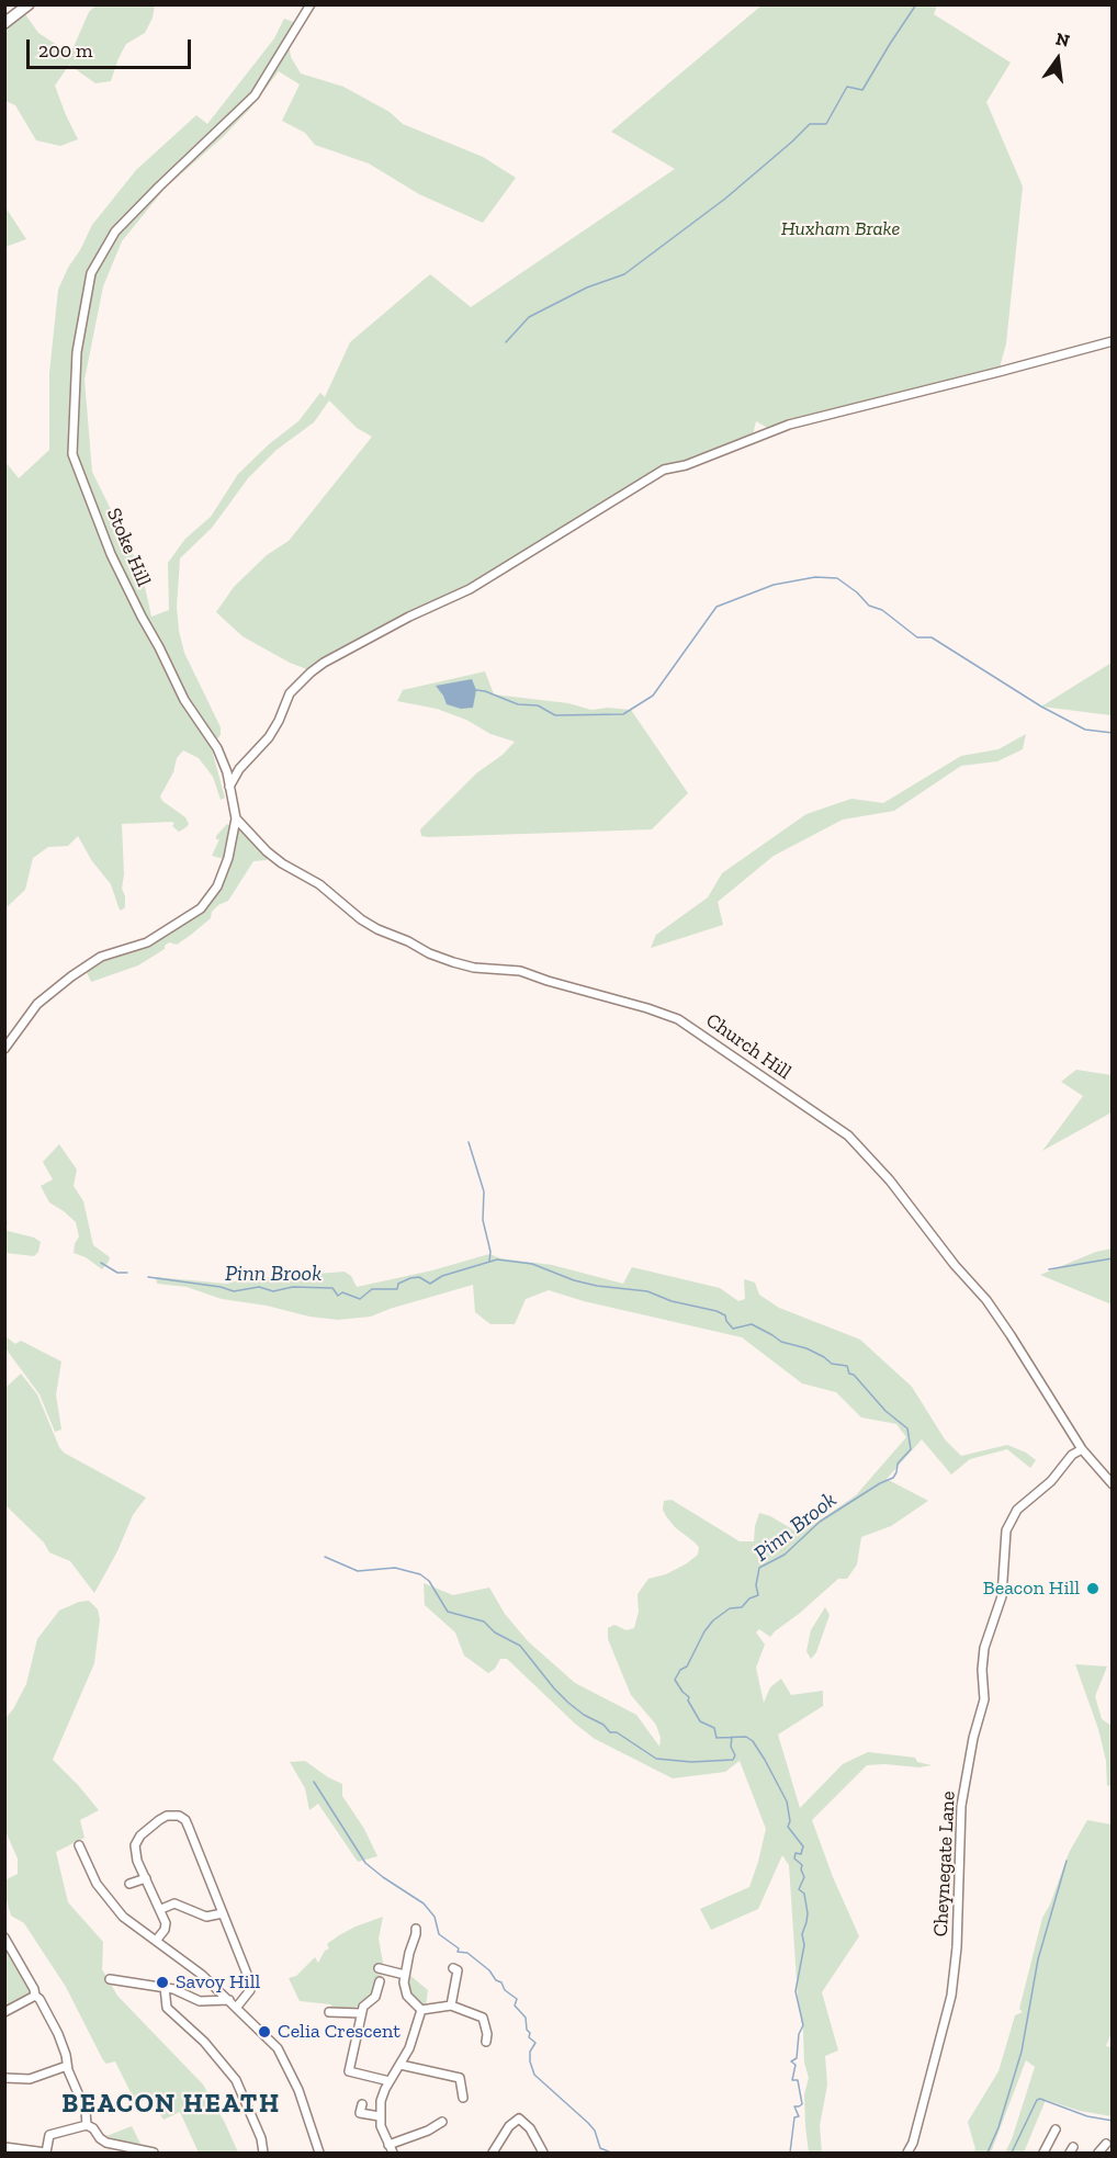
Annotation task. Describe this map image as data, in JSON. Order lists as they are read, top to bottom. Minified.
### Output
{"streets":{"street":["Stoke Hill","Church Hill","Cheynegate Lane"]},"crossings":[["Stoke Hill","Church Hill"],["Church Hill","Cheynegate Lane"]],"districts":["BEACON HEATH"],"water":["Pinn Brook"],"parks":["Huxham Brake"],"places":["Beacon Hill","Savoy Hill","Celia Crescent"],"scale_bar":"200 m","north":"top"}
